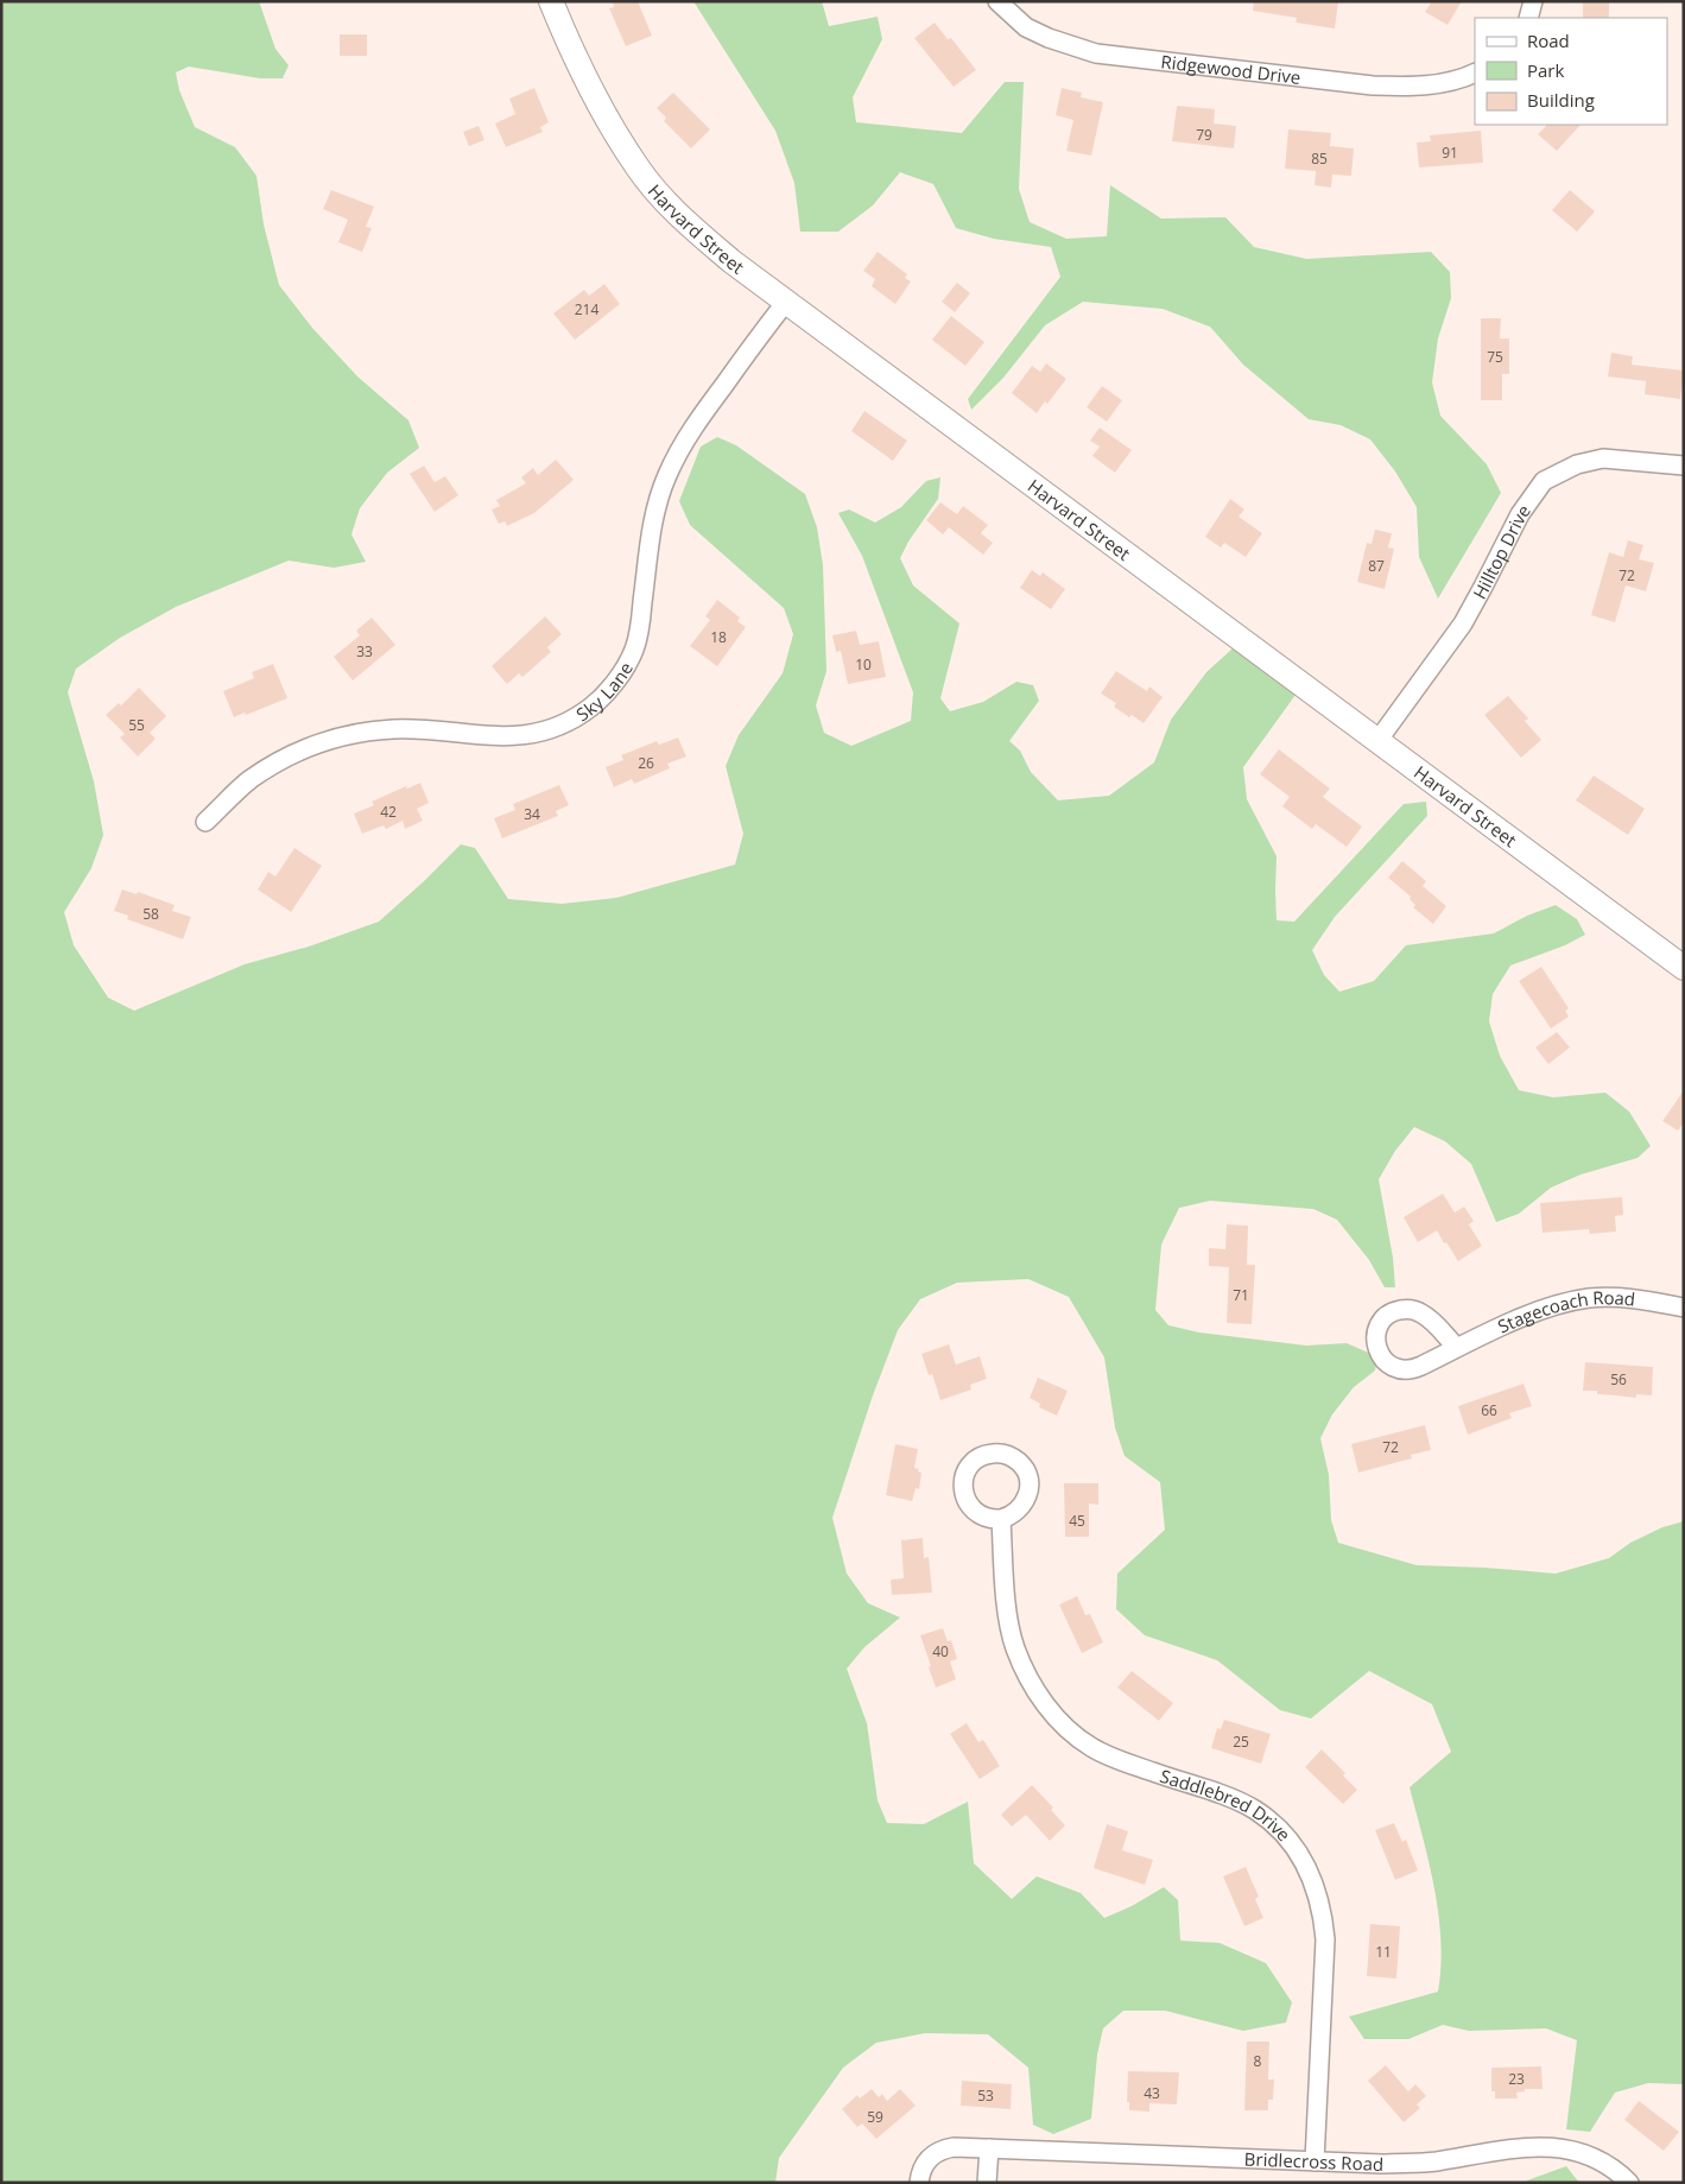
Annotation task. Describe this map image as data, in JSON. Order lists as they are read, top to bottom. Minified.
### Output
{"streets":{"main road":["Harvard Street"],"street":["Ridgewood Drive","Hilltop Drive","Sky Lane","Stagecoach Road","Saddlebred Drive","Bridlecross Road"]},"crossings":[["Harvard Street","Hilltop Drive"],["Harvard Street","Sky Lane"],["Saddlebred Drive","Bridlecross Road"]],"house_numbers":["79","91","85","214","75","87","72","18","33","10","55","26","42","34","58","71","56","66","72","45","40","25","11","8","23","43","53","59"],"legend":["Road","Park","Building"]}
